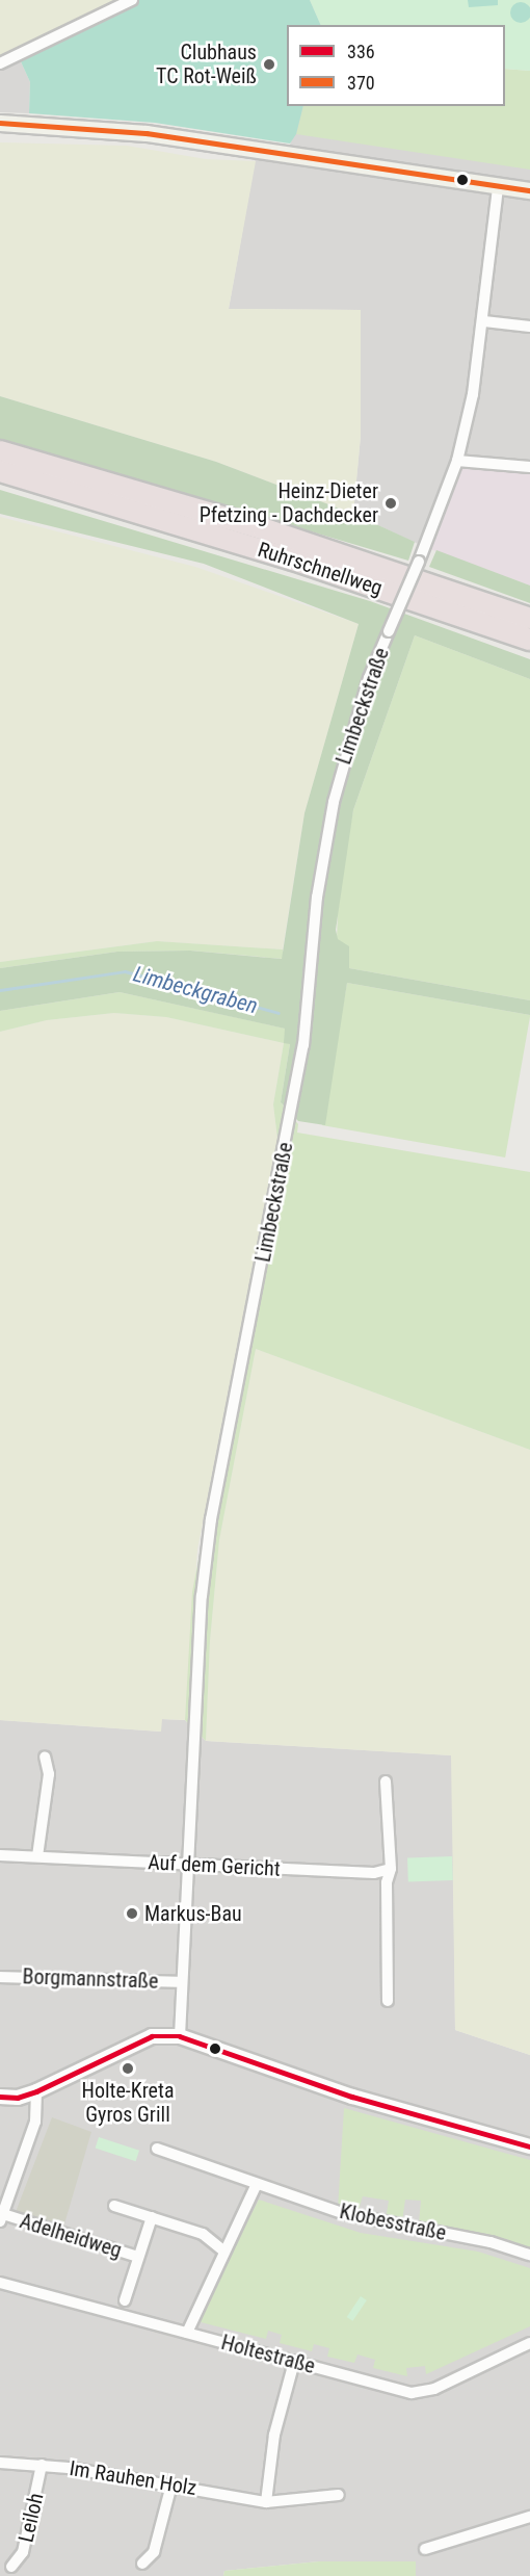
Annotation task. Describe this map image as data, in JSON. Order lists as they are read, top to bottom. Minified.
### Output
{"streets":{"highway":["Ruhrschnellweg"],"street":["Limbeckstraße","Auf dem Gericht","Borgmannstraße","Klobesstraße","Adelheidweg","Holtestraße","Im Rauhen Holz","Leiloh"]},"crossings":[["Limbeckstraße","Auf dem Gericht"],["Limbeckstraße","Borgmannstraße"],["Im Rauhen Holz","Leiloh"]],"water":["Limbeckgraben"],"places":["Clubhaus TC Rot-Weiß","Heinz-Dieter Pfetzing - Dachdecker","Markus-Bau","Holte-Kreta Gyros Grill"],"lines":["transit line 370","transit line 336"],"legend":["336","370"]}
